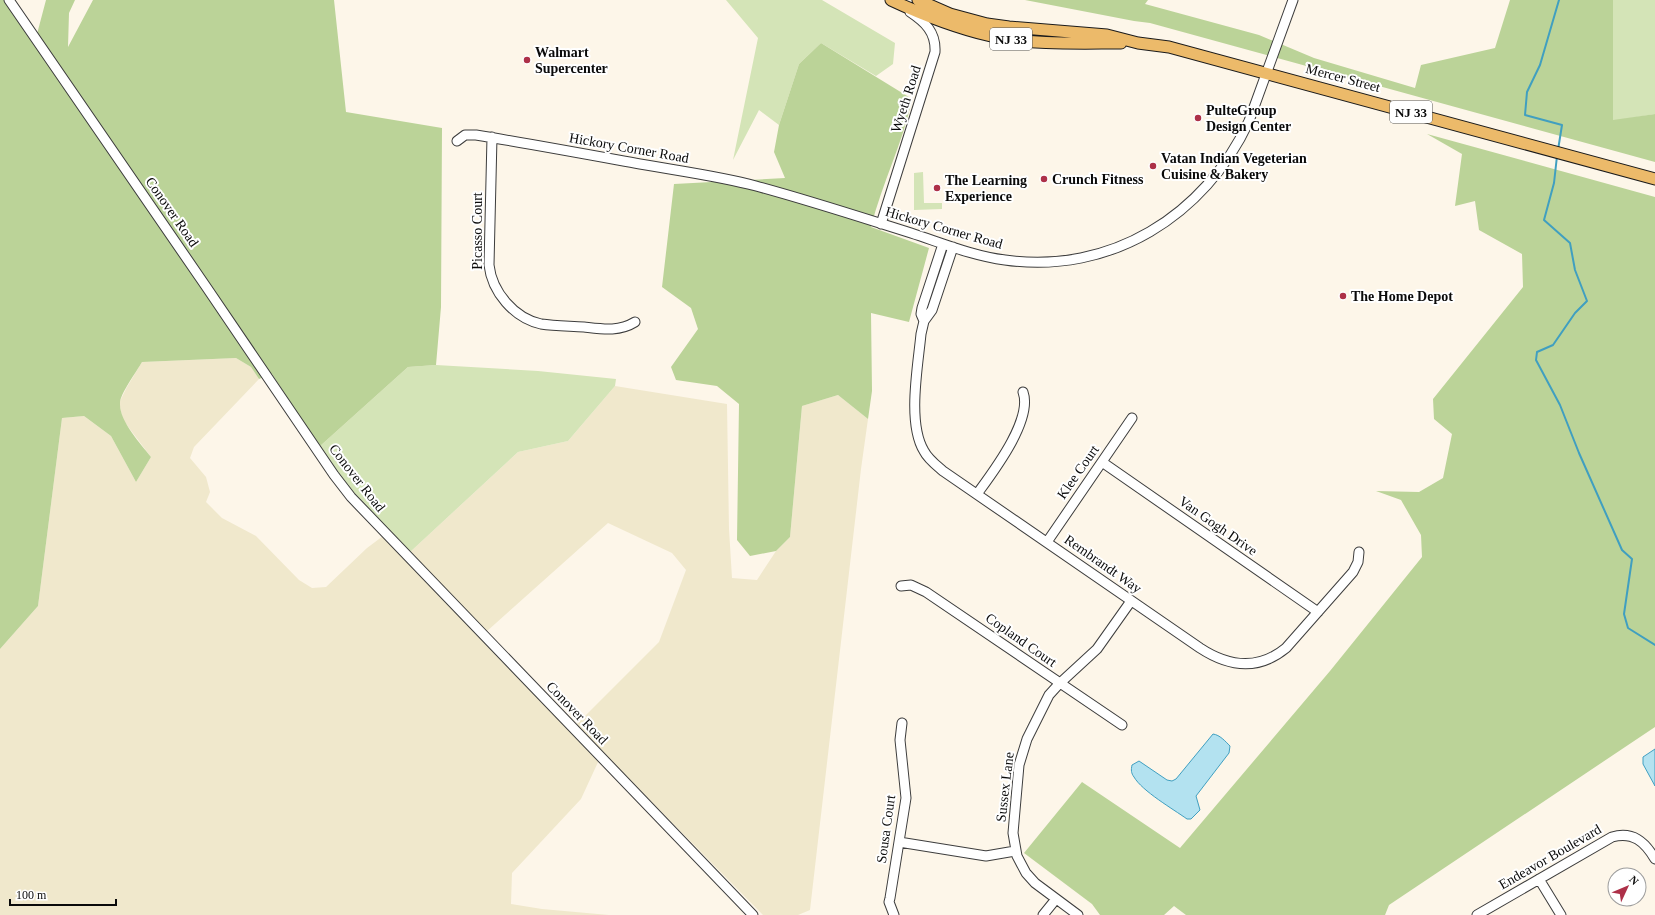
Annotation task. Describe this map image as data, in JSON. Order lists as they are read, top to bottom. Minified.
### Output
{"streets":{"main road":["NJ 33","Mercer Street"],"street":["Wyeth Road","Hickory Corner Road","Conover Road","Picasso Court","Klee Court","Van Gogh Drive","Rembrandt Way","Copland Court","Sussex Lane","Sousa Court","Endeavor Boulevard"]},"crossings":[["Mercer Street","Wyeth Road"],["Mercer Street","Hickory Corner Road"],["Wyeth Road","Hickory Corner Road"],["Hickory Corner Road","Picasso Court"],["Hickory Corner Road","Rembrandt Way"],["Klee Court","Van Gogh Drive"],["Klee Court","Rembrandt Way"],["Van Gogh Drive","Rembrandt Way"],["Rembrandt Way","Sussex Lane"],["Copland Court","Sussex Lane"]],"places":["Walmart Supercenter","PulteGroup Design Center","Vatan Indian Vegeterian Cuisine & Bakery","Crunch Fitness","The Learning Experience","The Home Depot"],"scale_bar":"100 m","north":"top right"}
